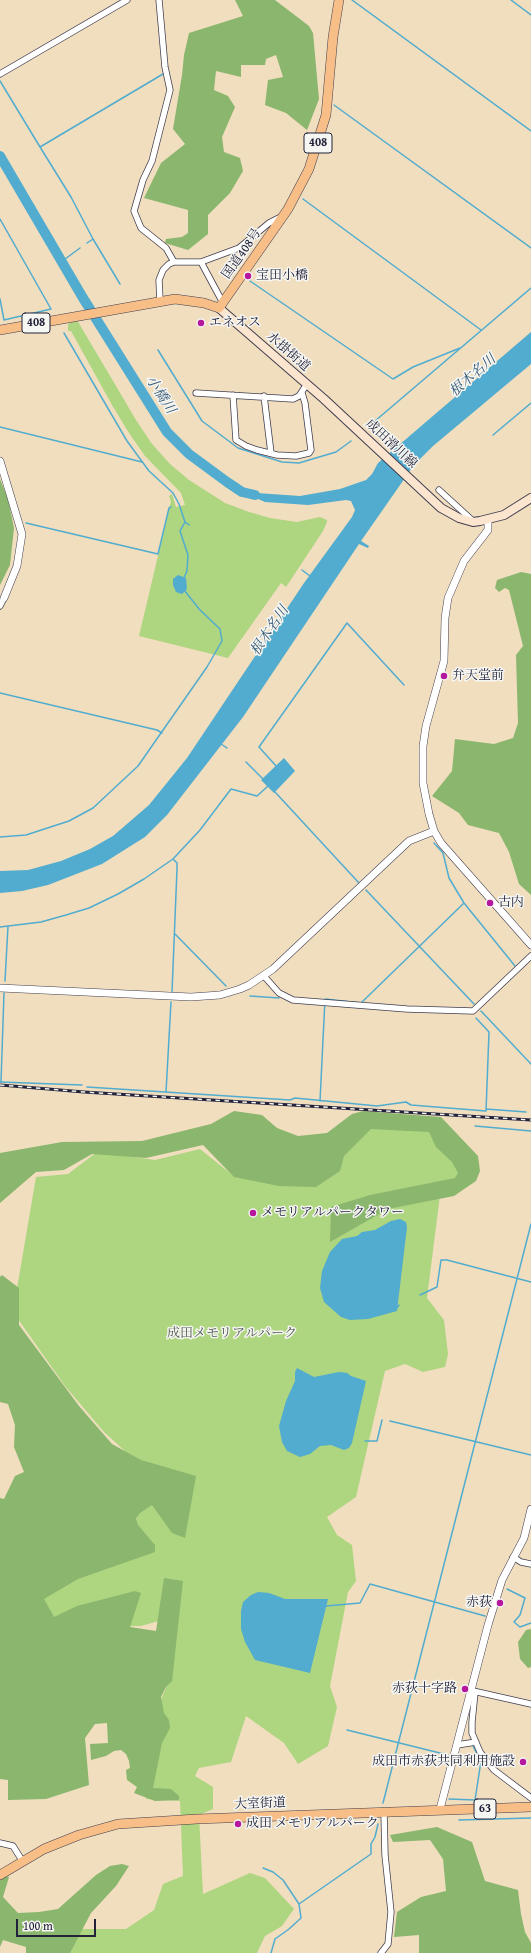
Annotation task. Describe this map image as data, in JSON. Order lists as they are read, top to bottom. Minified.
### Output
{"streets":{"main road":["408","国道408号","水掛街道","成田滑川線","大室街道","63"]},"crossings":[["408","国道408号"],["408","水掛街道"],["国道408号","水掛街道"],["水掛街道","成田滑川線"]],"water":["根木名川","小橋川"],"parks":["成田メモリアルパーク"],"places":["宝田小橋","エネオス","弁天堂前","古内","メモリアルパークタワー","赤荻","赤荻十字路","成田市赤荻共同利用施設","成田 メモリアルパーク"],"scale_bar":"100 m"}
